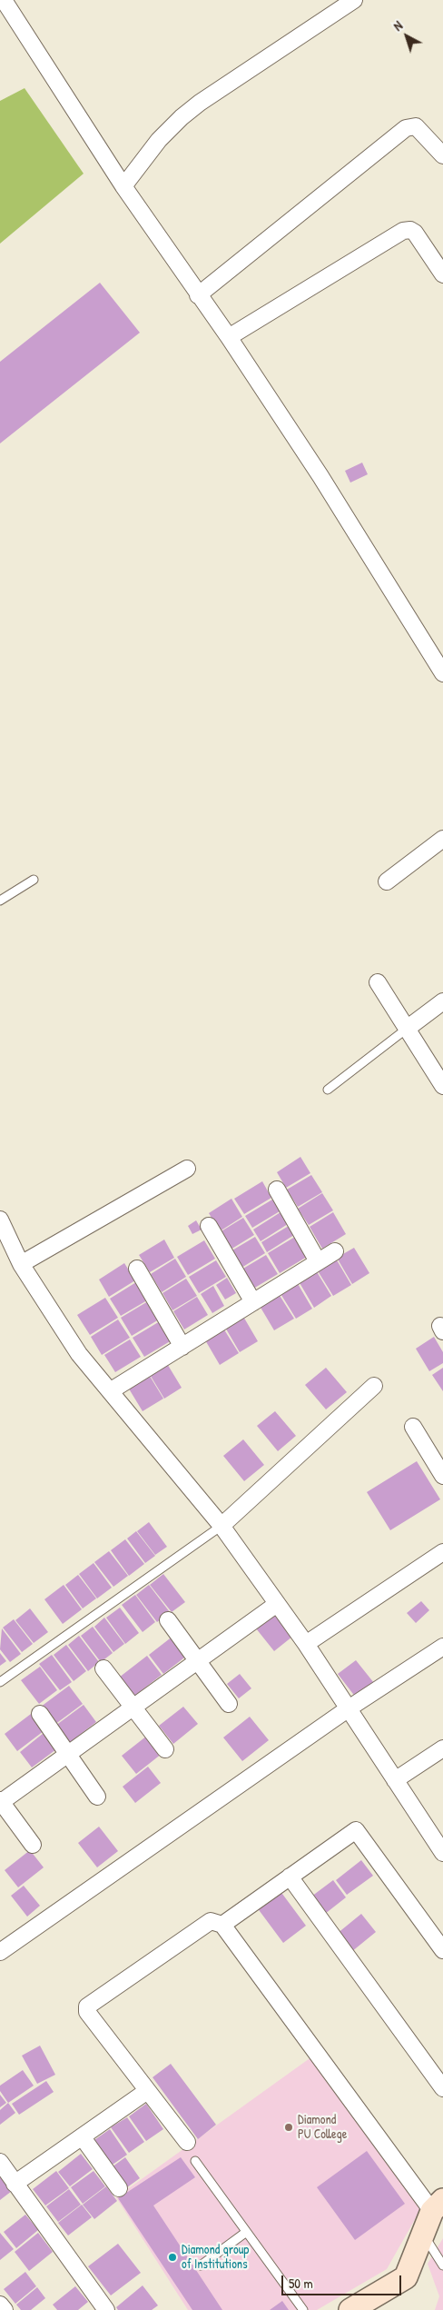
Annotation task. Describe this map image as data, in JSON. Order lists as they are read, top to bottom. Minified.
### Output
{"places":["Diamond PU College","Diamond group of Institutions"],"scale_bar":"50 m","north":"top left"}
